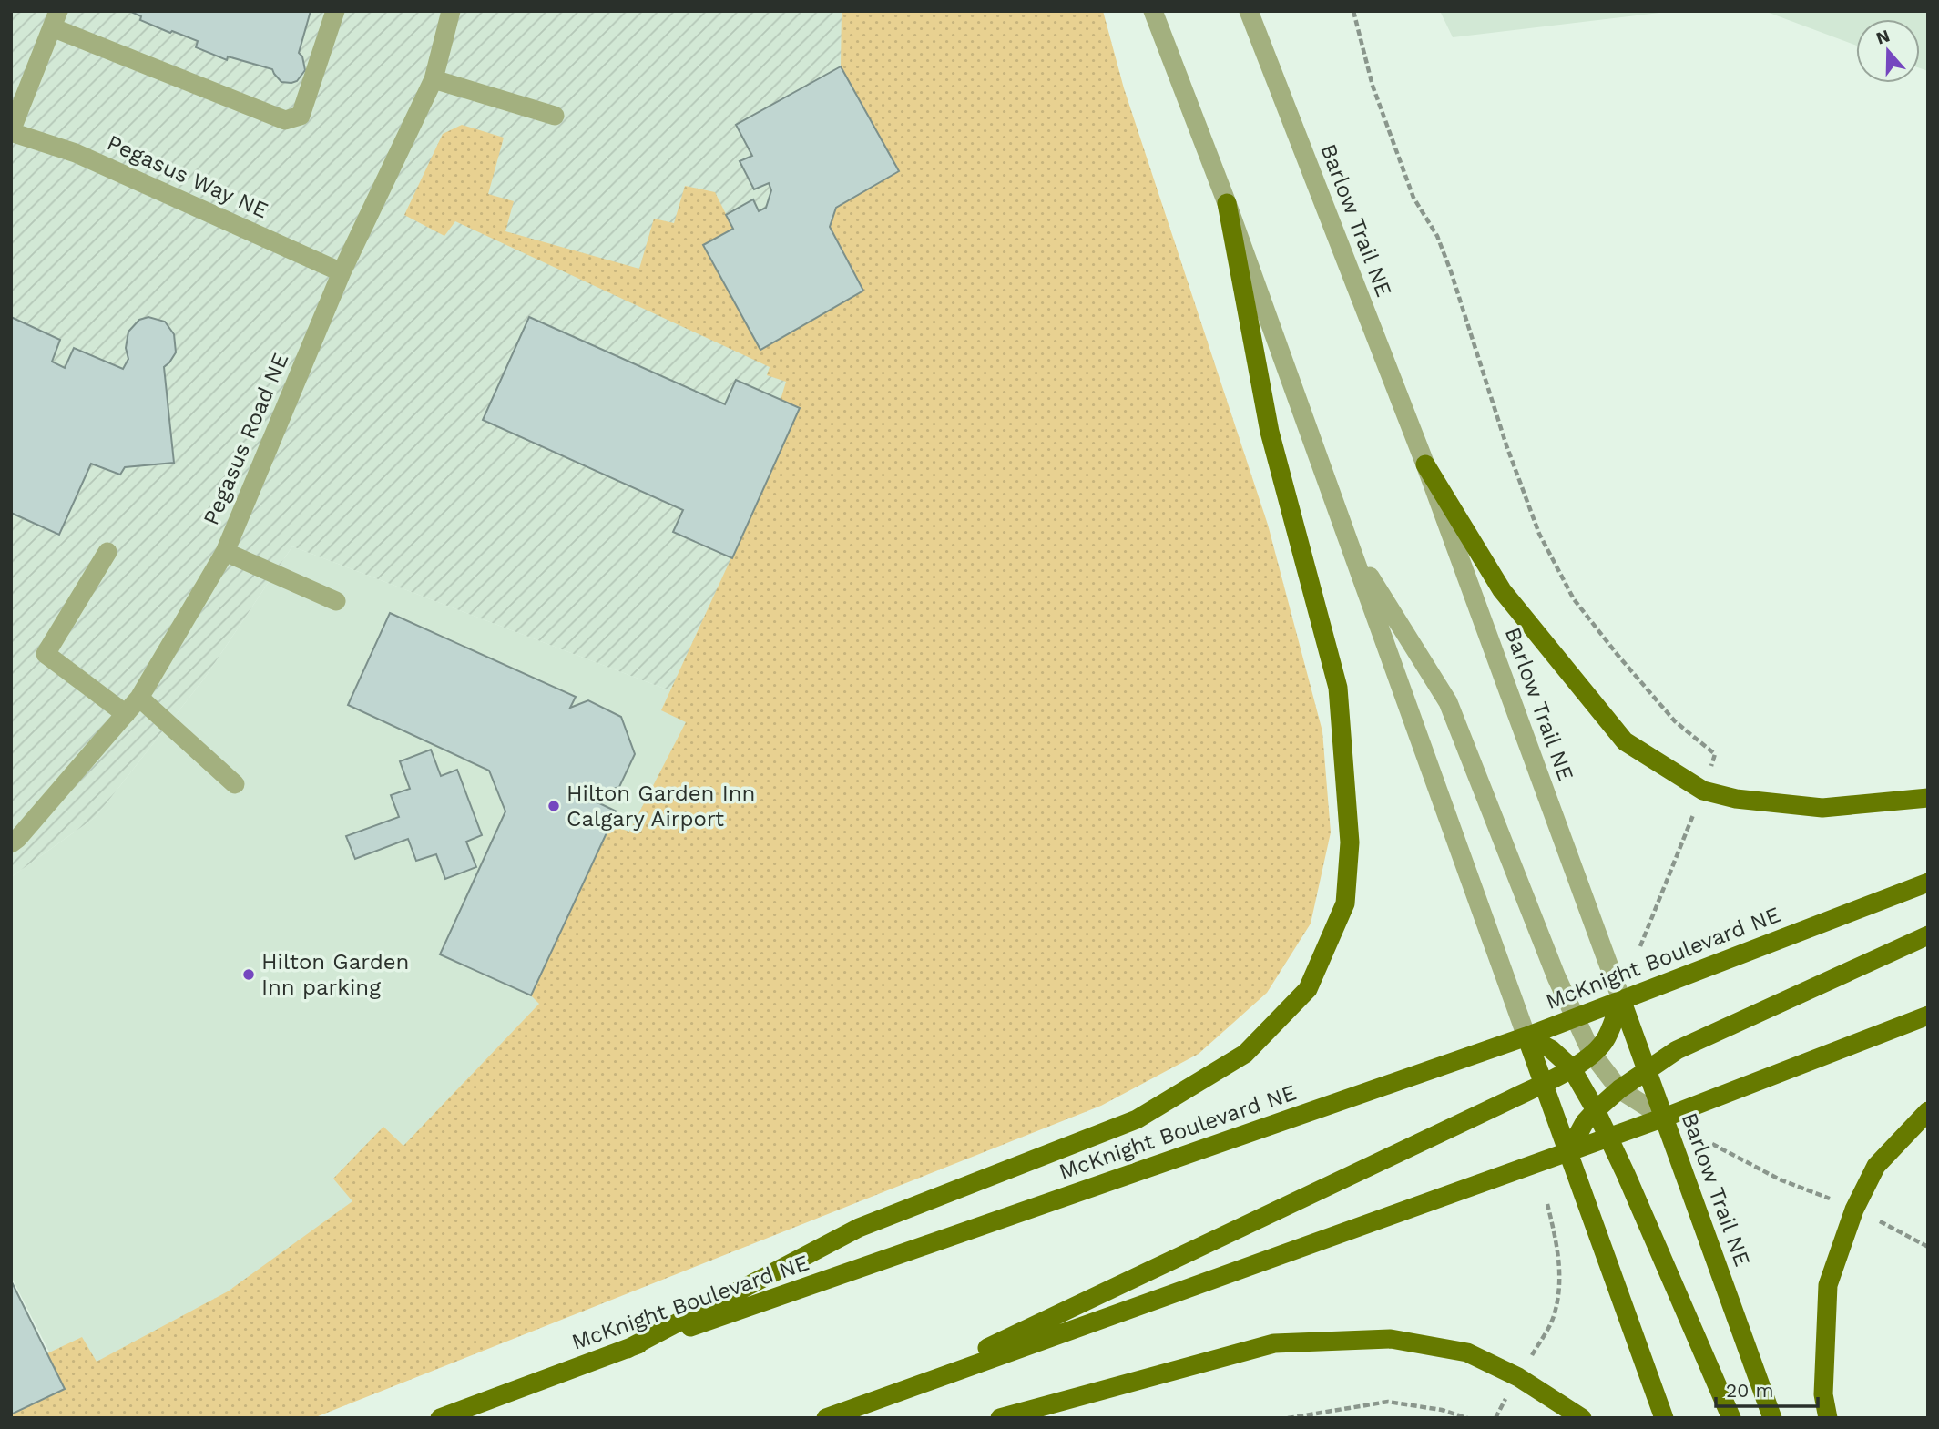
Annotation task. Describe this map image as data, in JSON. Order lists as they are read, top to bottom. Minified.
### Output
{"streets":{"main road":["Barlow Trail NE","McKnight Boulevard NE"],"street":["Pegasus Way NE","Pegasus Road NE"]},"crossings":[["Pegasus Way NE","Pegasus Road NE"],["Barlow Trail NE","McKnight Boulevard NE"]],"places":["Hilton Garden Inn Calgary Airport","Hilton Garden Inn parking"],"scale_bar":"20 m","north":"top"}
